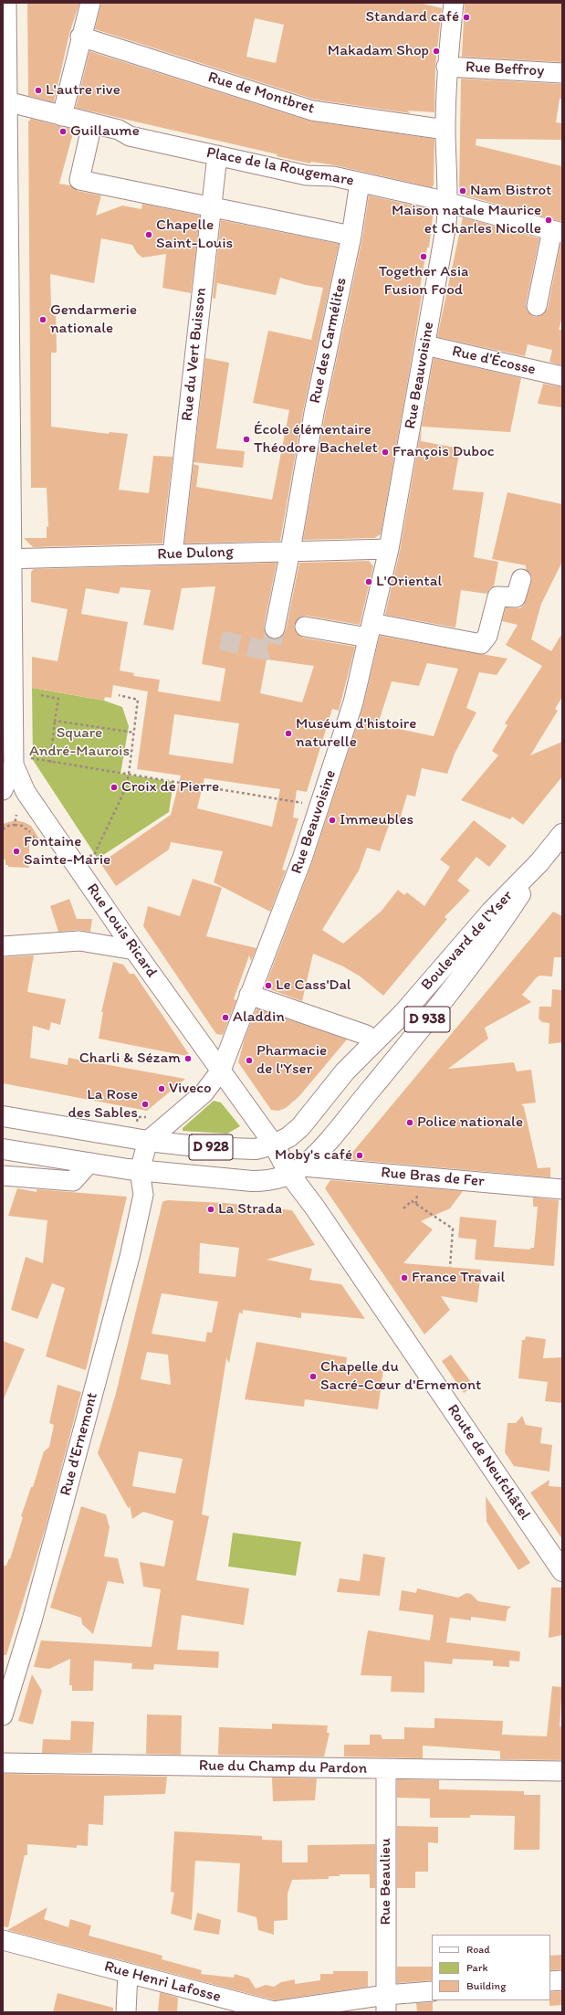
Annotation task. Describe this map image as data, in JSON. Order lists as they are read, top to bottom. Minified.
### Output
{"streets":{"main road":["Boulevard de l'Yser","D 938","D 928","Route de Neufchâtel"],"street":["Rue Beffroy","Rue de Montbret","Place de la Rougemare","Rue des Carmélites","Rue du Vert Buisson","Rue d'Écosse","Rue Beauvoisine","Rue Dulong","Rue Louis Ricard","Rue Bras de Fer","Rue d'Ernemont","Rue du Champ du Pardon","Rue Beaulieu","Rue Henri Lafosse"]},"crossings":[["Rue Beffroy","Rue Beauvoisine"],["Rue de Montbret","Rue Beauvoisine"],["Place de la Rougemare","Rue des Carmélites"],["Place de la Rougemare","Rue du Vert Buisson"],["Place de la Rougemare","Rue Beauvoisine"],["Place de la Rougemare","Rue Louis Ricard"],["Rue des Carmélites","Rue Dulong"],["Rue du Vert Buisson","Rue Dulong"],["Rue d'Écosse","Rue Beauvoisine"],["Rue Beauvoisine","Rue Dulong"],["Rue Beauvoisine","Rue Louis Ricard"],["Rue Beauvoisine","D 928"],["Rue Dulong","Rue Louis Ricard"],["Rue Louis Ricard","Boulevard de l'Yser"],["Rue Louis Ricard","D 928"],["Rue Louis Ricard","Route de Neufchâtel"],["Boulevard de l'Yser","D 928"],["Boulevard de l'Yser","Rue Bras de Fer"],["Boulevard de l'Yser","Route de Neufchâtel"],["D 928","Rue Bras de Fer"],["D 928","Rue d'Ernemont"],["D 928","Route de Neufchâtel"],["Rue Bras de Fer","Route de Neufchâtel"],["Rue du Champ du Pardon","Rue Beaulieu"],["Rue Beaulieu","Rue Henri Lafosse"]],"parks":["Square André-Maurois"],"places":["Standard café","Makadam Shop","L'autre rive","Guillaume","Nam Bistrot","Maison natale Maurice et Charles Nicolle","Chapelle Saint-Louis","Together Asia Fusion Food","Gendarmerie nationale","École élémentaire Théodore Bachelet","François Duboc","L'Oriental","Muséum d'histoire naturelle","Croix de Pierre","Immeubles","Fontaine Sainte-Marie","Le Cass'Dal","Aladdin","Charli & Sézam","Pharmacie de l'Yser","Viveco","La Rose des Sables","Police nationale","Moby's café","La Strada","France Travail","Chapelle du Sacré-Cœur d'Ernemont"],"legend":["Road","Park","Building"]}
